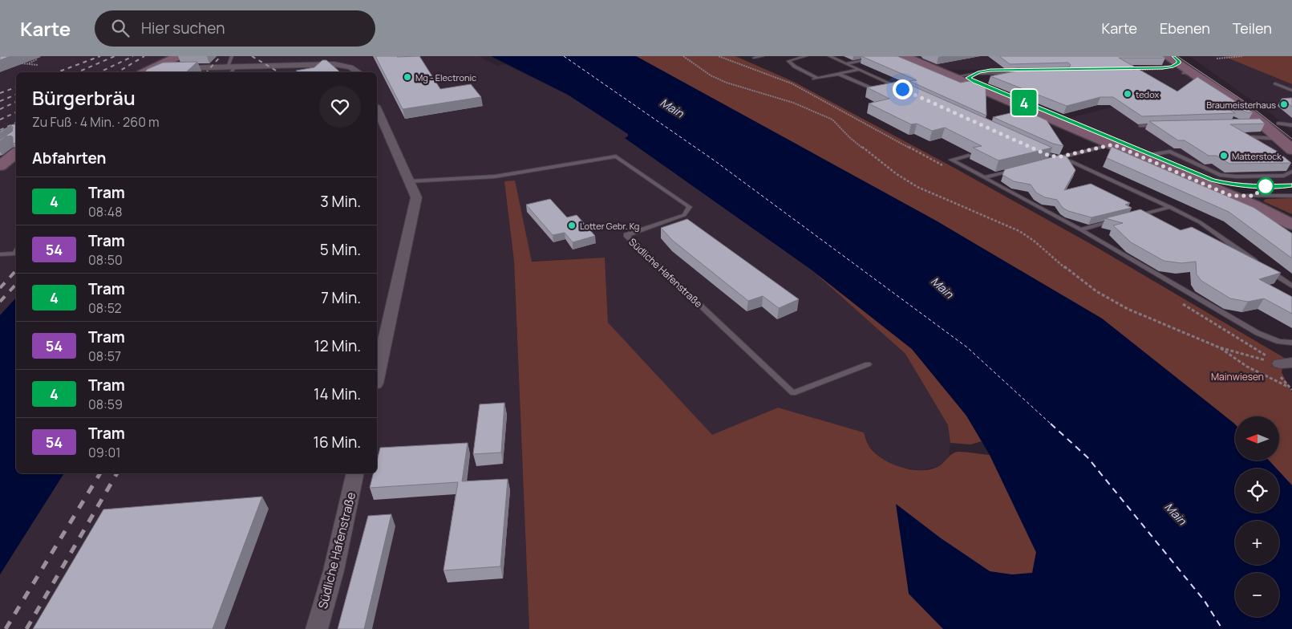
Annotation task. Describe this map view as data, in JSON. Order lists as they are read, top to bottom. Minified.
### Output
{"streets":{"street":["Südliche Hafenstraße"]},"water":["Main"],"parks":["Mainwiesen"],"places":["Mg - Electronic","tedox","Braumeisterhaus","Matterstock","Lotter Gebr. Kg"],"lines":["tram line 4"],"north":"left","page":{"header":"Karte","search":"Hier suchen","nav":["Karte","Ebenen","Teilen"],"on_map":"4","heading":[["Bürgerbräu","Zu Fuß · 4 Min. · 260 m"],"Abfahrten"],"list":[{"mark":"4","name":"Tram","note":"08:48","value":"3 Min."},{"mark":"54","name":"Tram","note":"08:50","value":"5 Min."},{"mark":"4","name":"Tram","note":"08:52","value":"7 Min."},{"mark":"54","name":"Tram","note":"08:57","value":"12 Min."},{"mark":"4","name":"Tram","note":"08:59","value":"14 Min."},{"mark":"54","name":"Tram","note":"09:01","value":"16 Min."}],"map_buttons":["+","−"]}}
